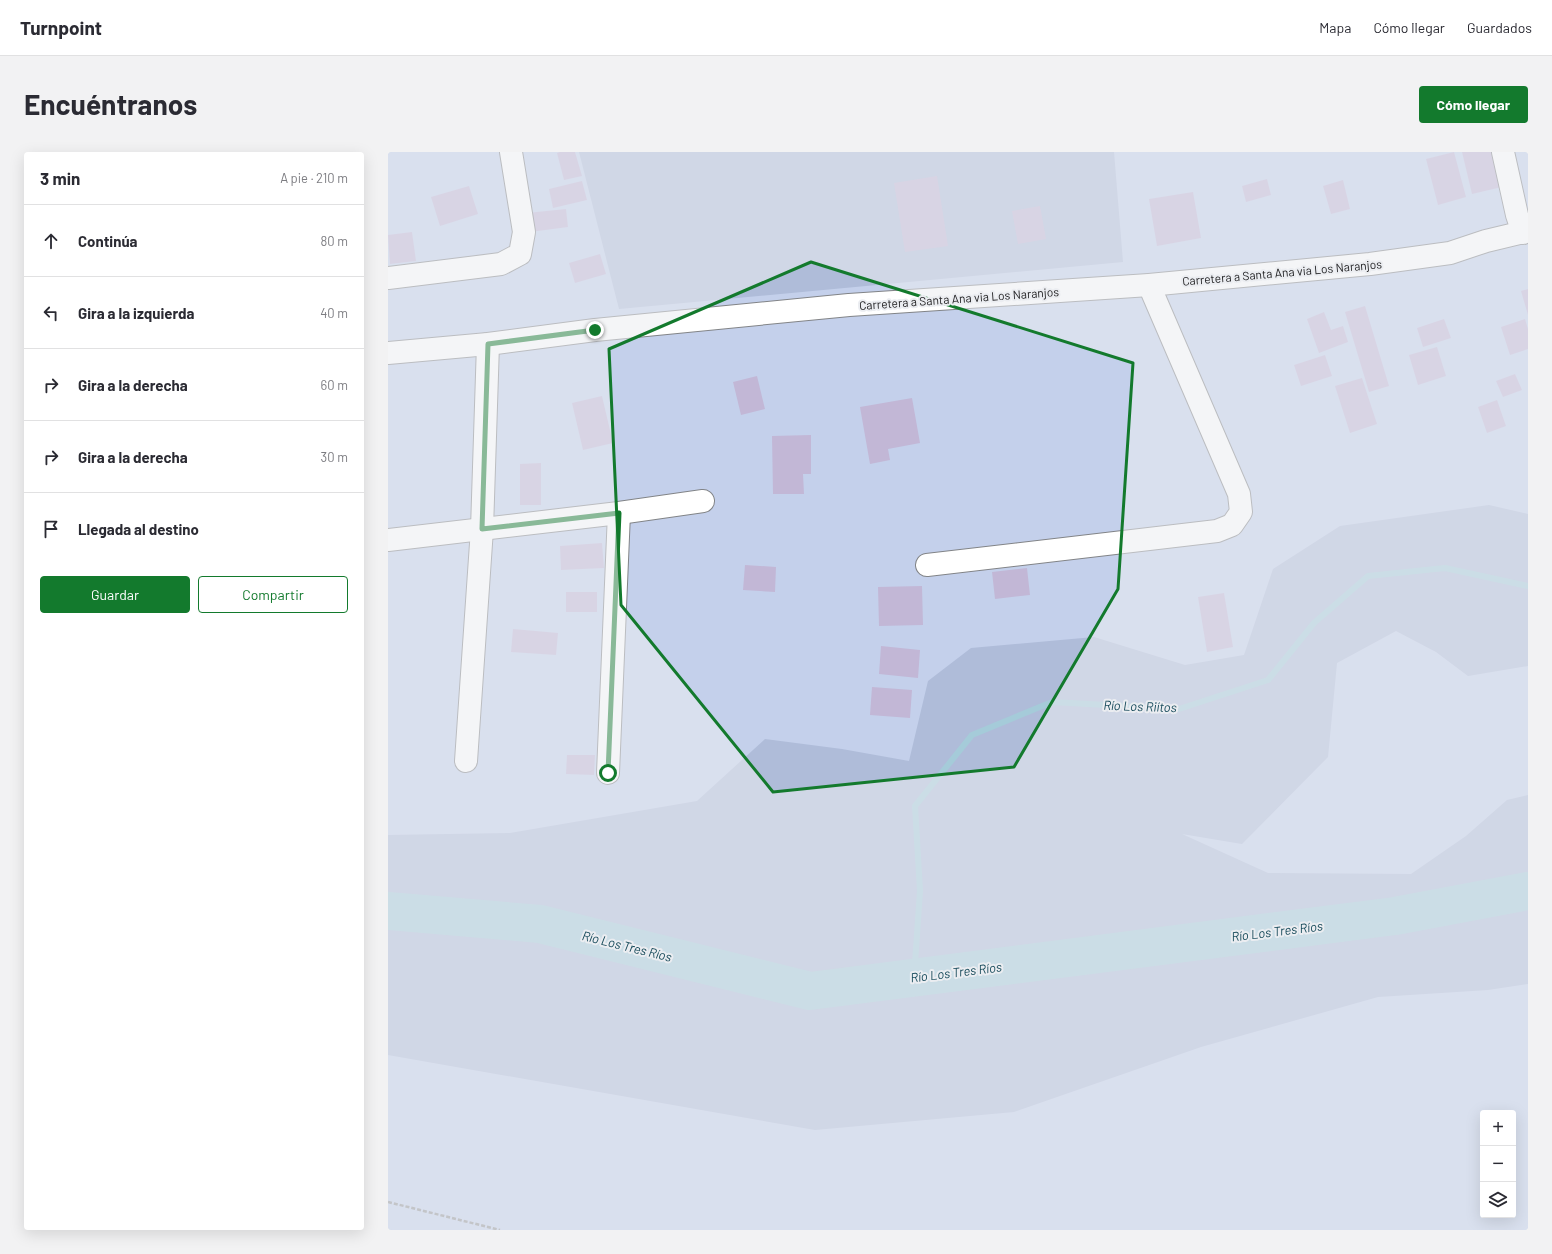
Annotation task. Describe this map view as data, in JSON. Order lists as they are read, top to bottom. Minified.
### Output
{"streets":{"street":["Carretera a Santa Ana via Los Naranjos"]},"water":["Río Los Riítos","Río Los Tres Ríos"],"page":{"header":"Turnpoint","nav":["Mapa","Cómo llegar","Guardados"],"buttons":["Cómo llegar",["Guardar","Compartir"]],"title":"Encuéntranos","heading":["3 min","A pie · 210 m"],"list":[["Continúa","80 m"],["Gira a la izquierda","40 m"],["Gira a la derecha","60 m"],["Gira a la derecha","30 m"],"Llegada al destino"],"map_buttons":["+","−"]}}
